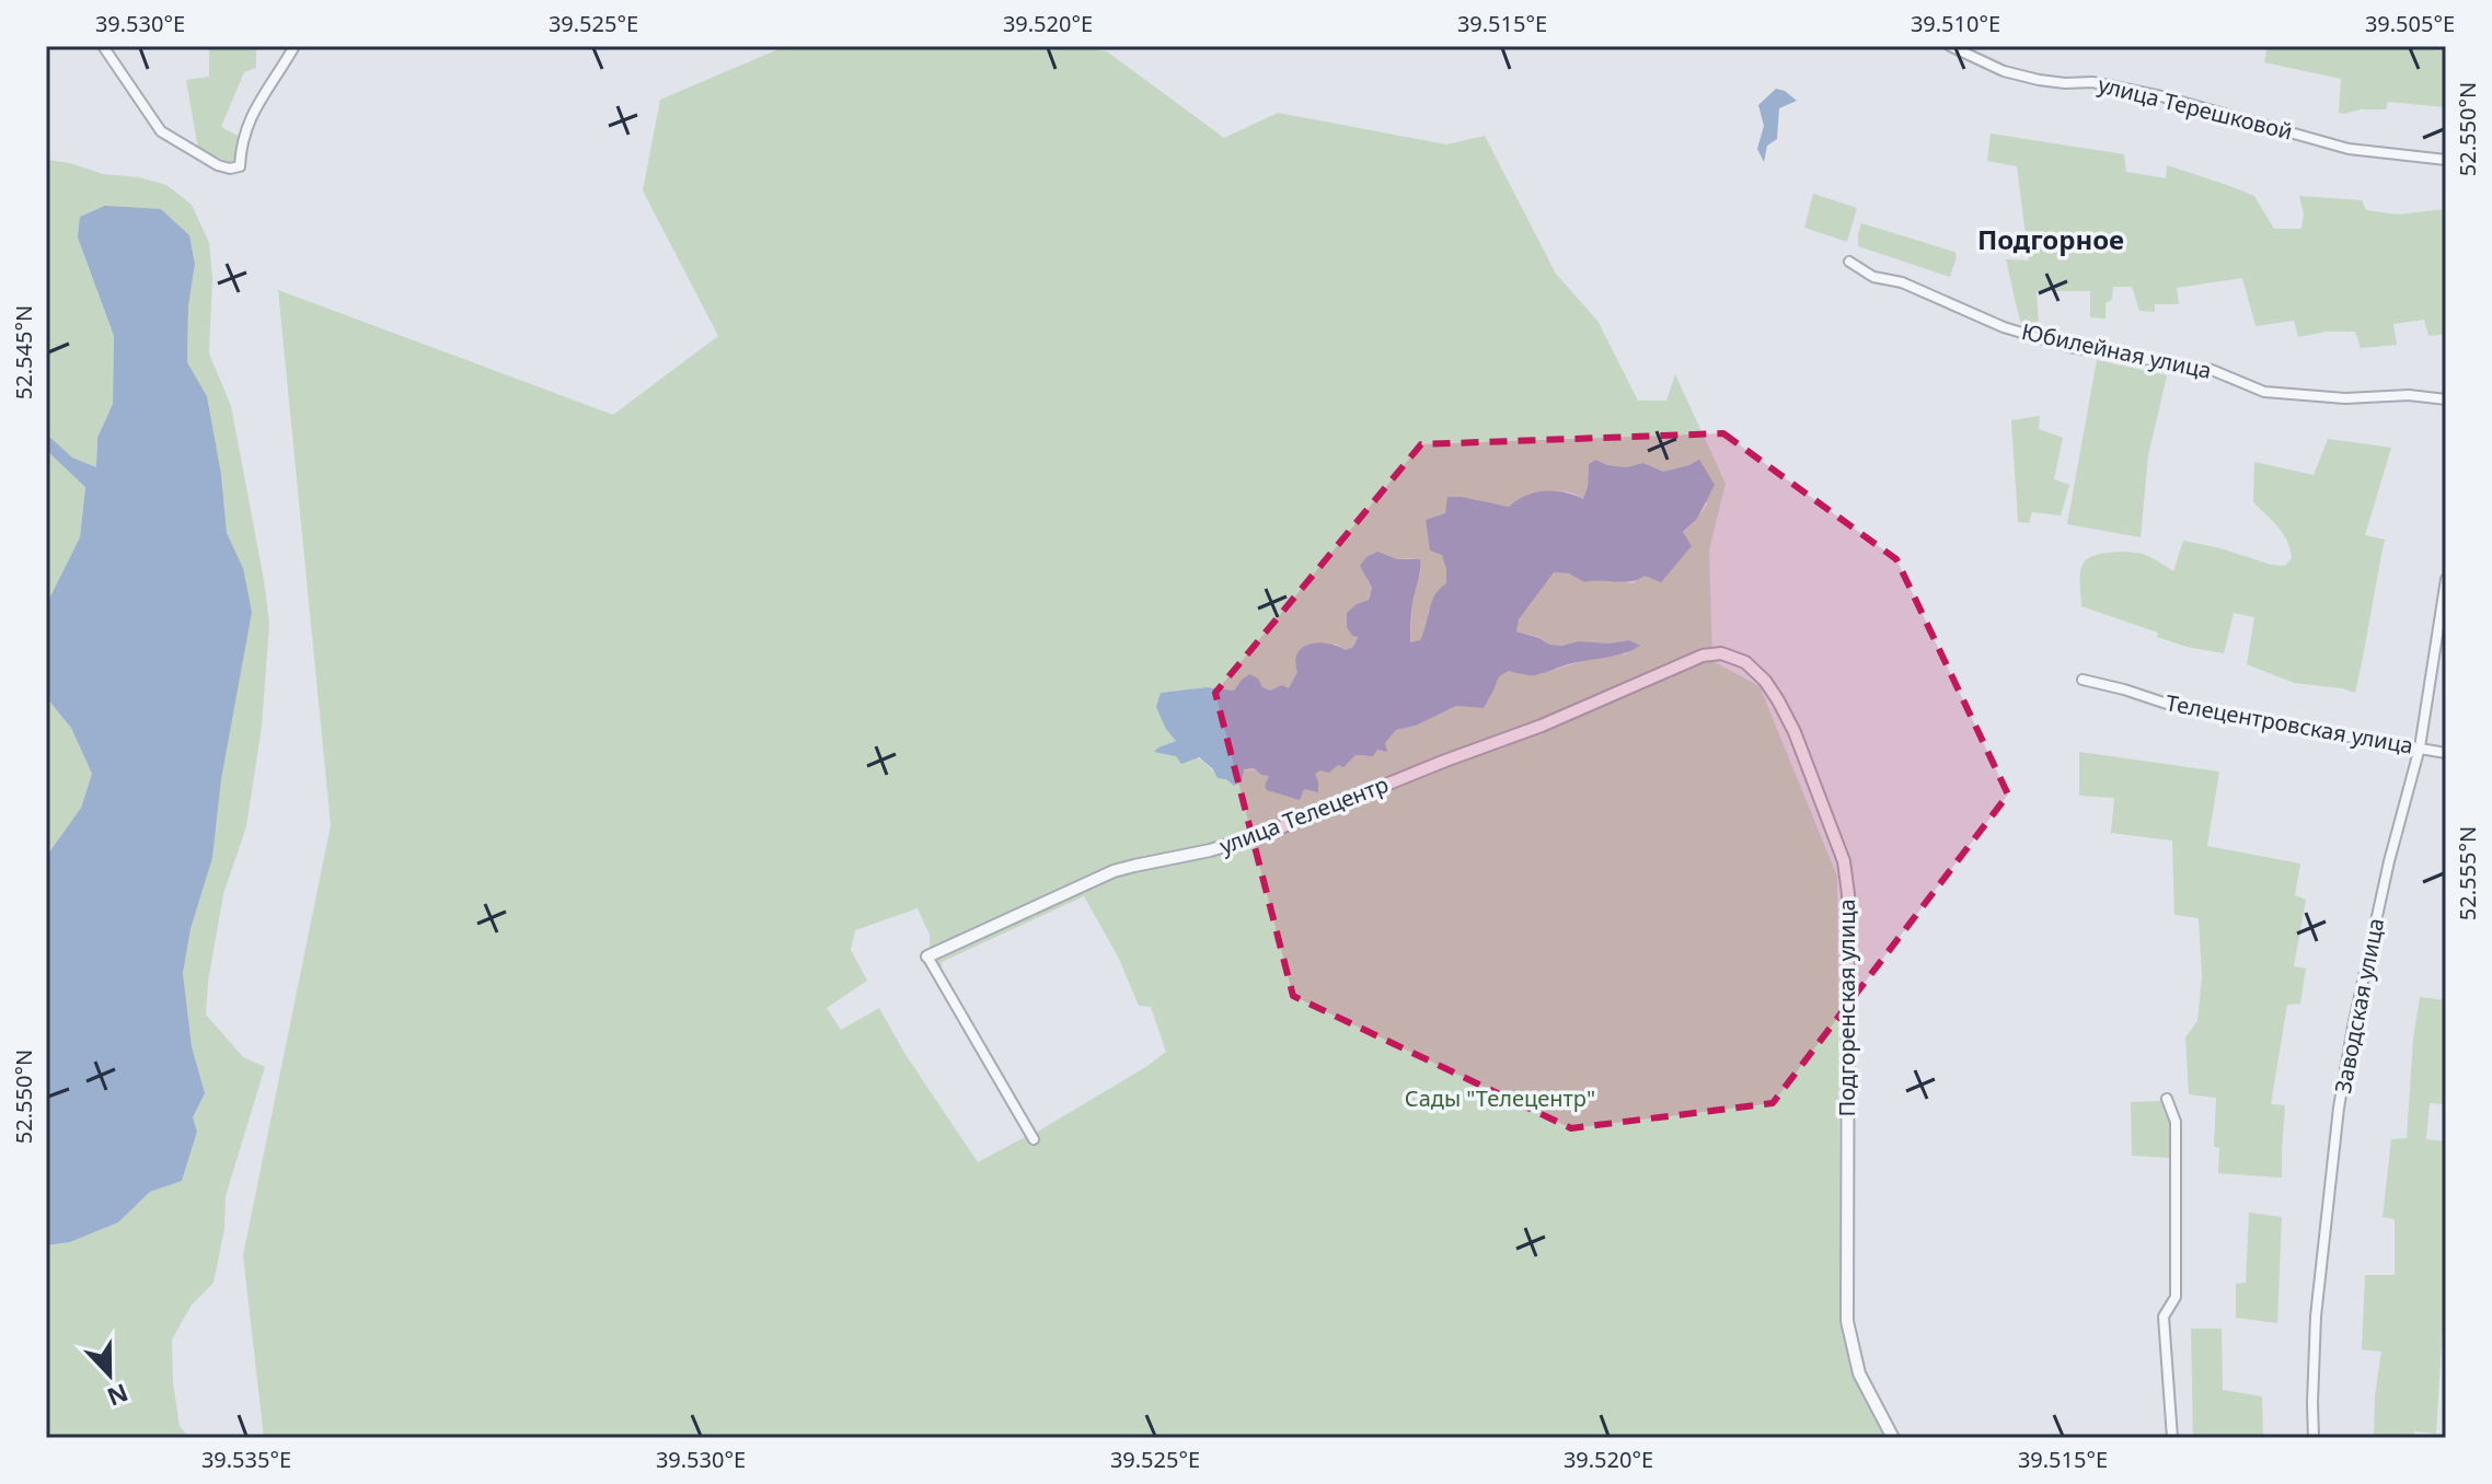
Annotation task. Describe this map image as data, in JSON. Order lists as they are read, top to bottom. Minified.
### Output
{"streets":{"street":["улица Терешковой","Юбилейная улица","Телецентровская улица","улица Телецентр","Заводская улица","Подгоренская улица"]},"crossings":[["Телецентровская улица","Заводская улица"],["улица Телецентр","Подгоренская улица"]],"districts":["Подгорное"],"parks":["Сады \"Телецентр\""],"north":"bottom","coordinates":["39.530°E","39.525°E","39.520°E","39.515°E","39.510°E","39.505°E","52.550°N","52.545°N","52.555°N","39.535°E"]}
